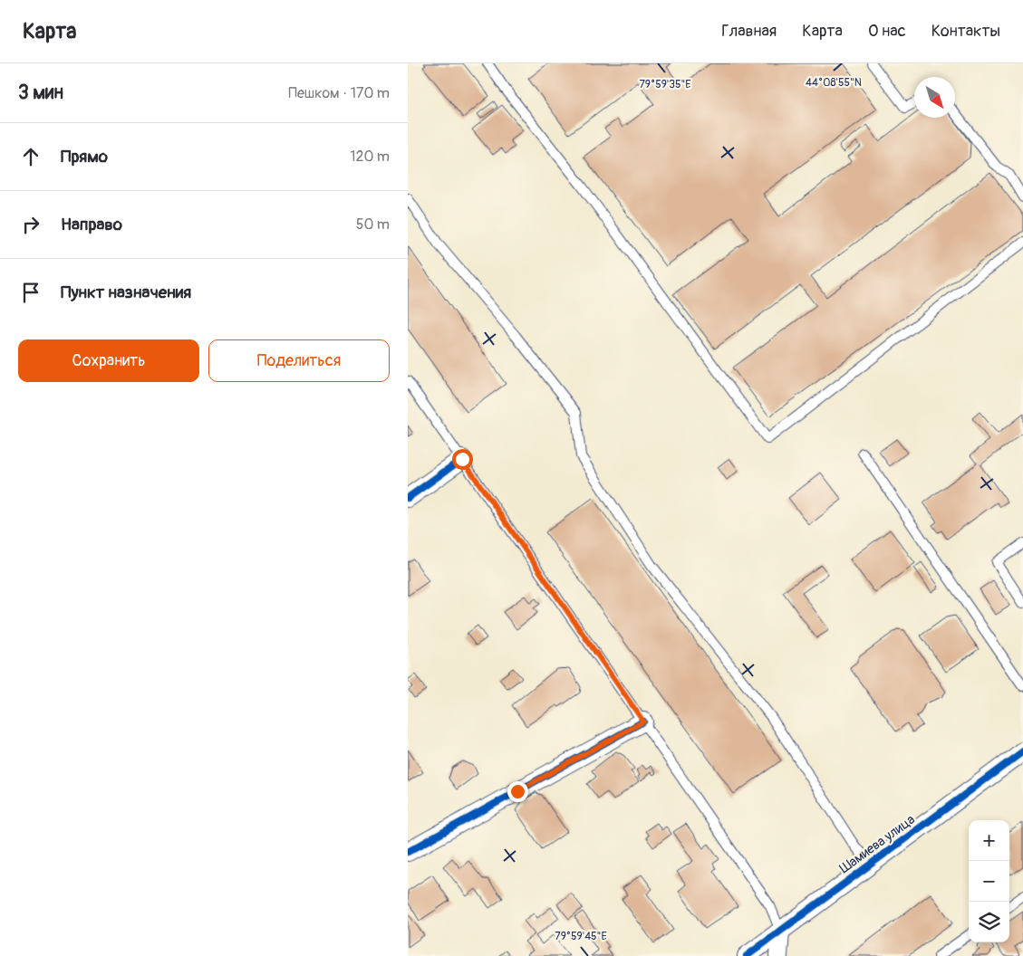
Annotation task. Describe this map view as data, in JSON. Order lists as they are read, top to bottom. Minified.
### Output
{"streets":{"street":["Шамиева улица"]},"north":"bottom right","page":{"header":"Карта","nav":["Главная","Карта","О нас","Контакты"],"heading":["3 мин","Пешком · 170 m"],"list":[["Прямо","120 m"],["Направо","50 m"],"Пункт назначения"],"buttons":["Сохранить","Поделиться"],"map_buttons":["+","−"]},"coordinates":["44°08'55\"N","79°59'35\"E","79°59'45\"E"]}
